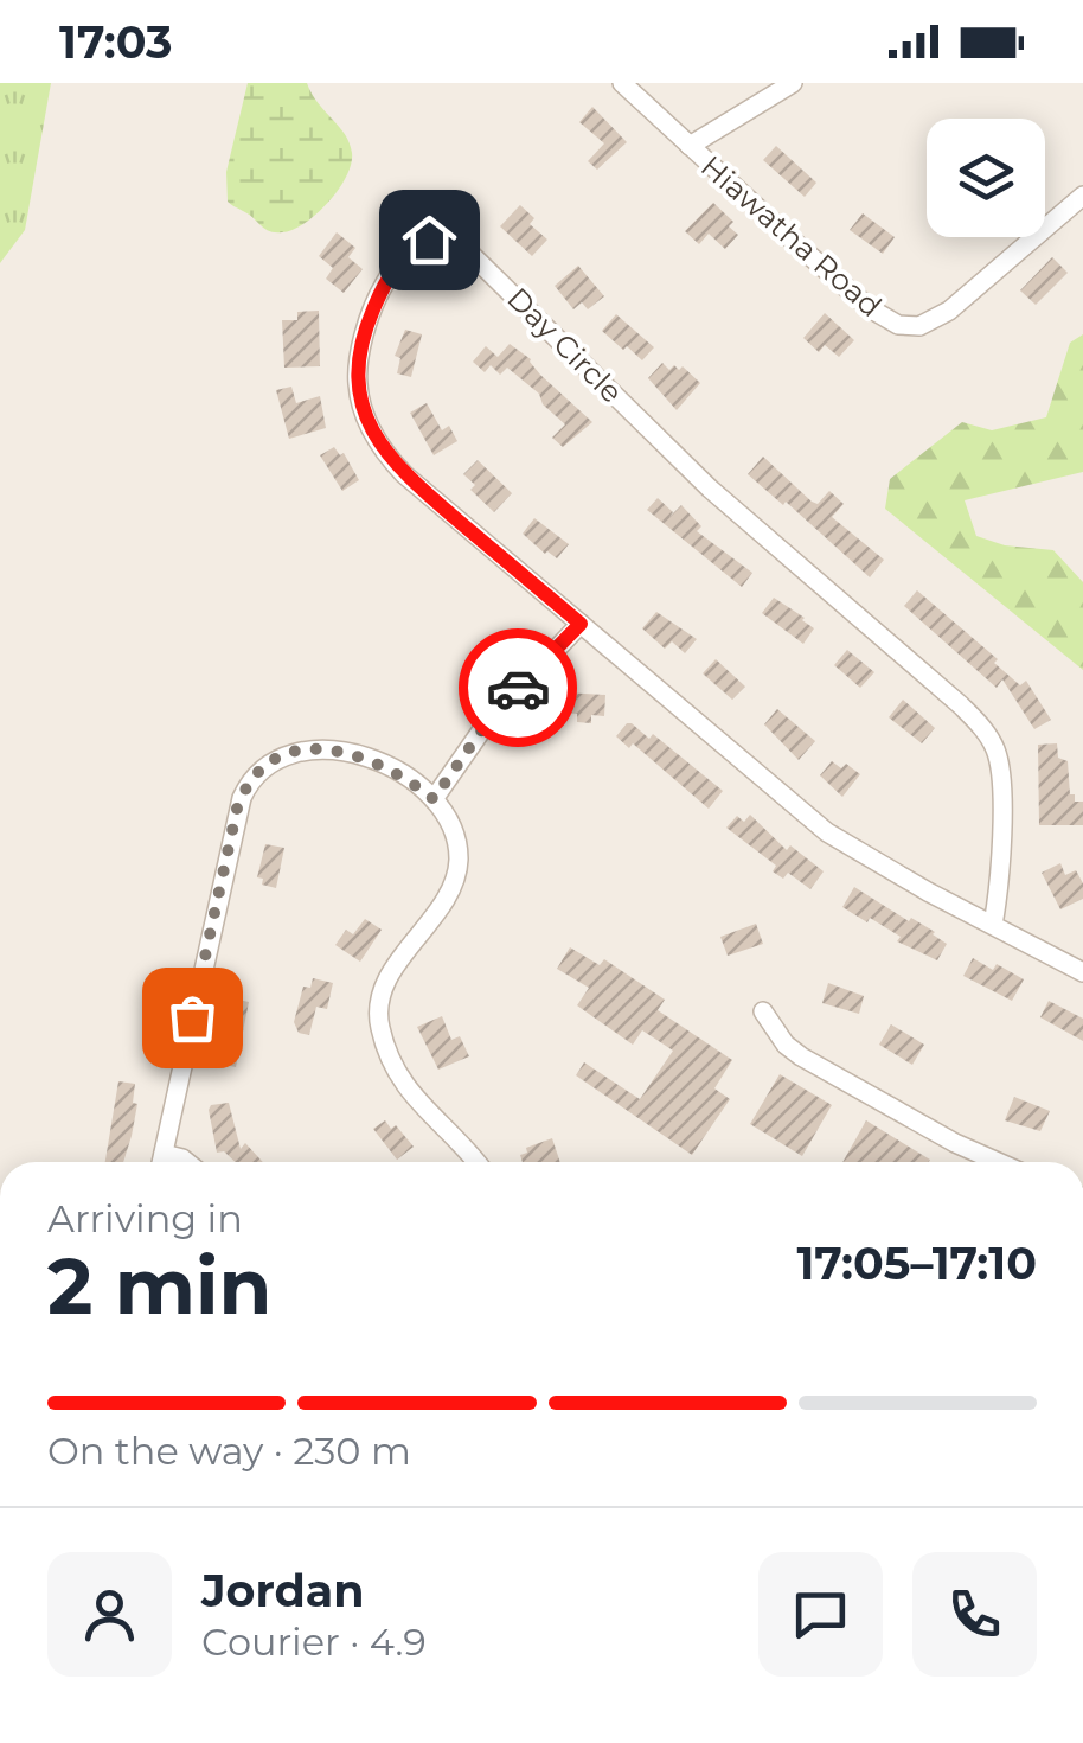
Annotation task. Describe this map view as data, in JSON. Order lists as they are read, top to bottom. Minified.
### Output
{"streets":{"street":["Hiawatha Road","Day Circle"]},"page":{"status":"17:03","heading":["2 min","Arriving in","17:05–17:10"],"panel":["Jordan","Courier · 4.9"],"bar":"On the way · 230 m"}}
